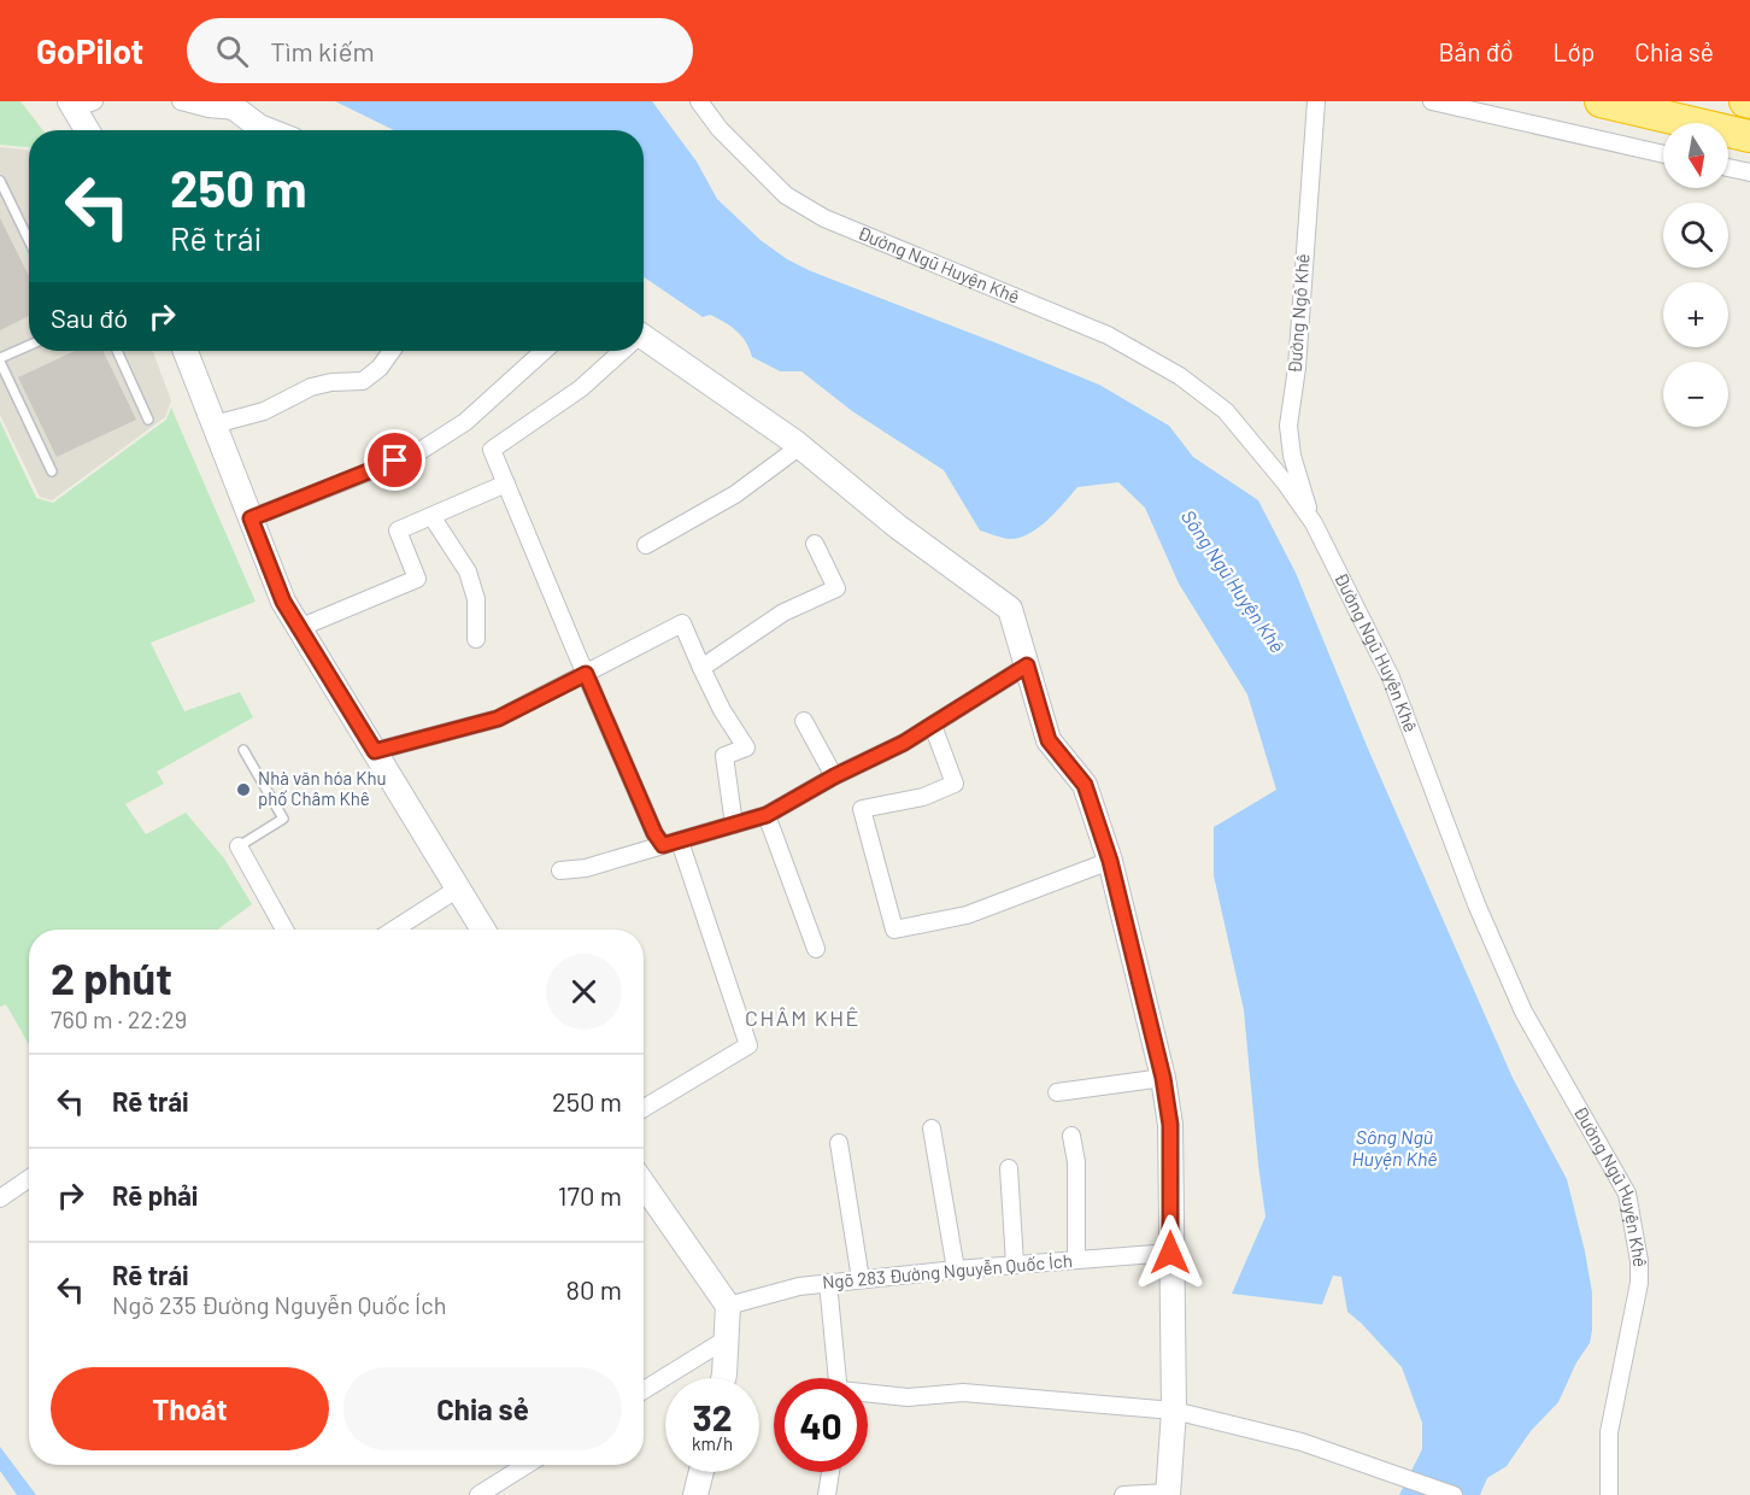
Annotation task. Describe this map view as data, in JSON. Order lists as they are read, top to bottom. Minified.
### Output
{"streets":{"street":["Đường Ngũ Huyện Khê","Đường Ngô Khê","Ngõ 283 Đường Nguyễn Quốc Ích"]},"crossings":[["Đường Ngũ Huyện Khê","Đường Ngô Khê"]],"districts":["CHÂM KHÊ"],"water":["Sông Ngũ Huyện Khê"],"places":["Nhà văn hóa Khu phố Châm Khê"],"north":"bottom","page":{"header":"GoPilot","search":"Tìm kiếm","nav":["Bản đồ","Lớp","Chia sẻ"],"map_buttons":["+","−"],"turn":["250 m","Rẽ trái"],"then":"Sau đó","heading":["2 phút","760 m · 22:29"],"list":[{"name":"Rẽ trái","value":"250 m"},{"name":"Rẽ phải","value":"170 m"},{"name":"Rẽ trái","note":"Ngõ 235 Đường Nguyễn Quốc Ích","value":"80 m"}],"buttons":["Thoát","Chia sẻ"],"speed":"32 km/h","limit":"40"}}
